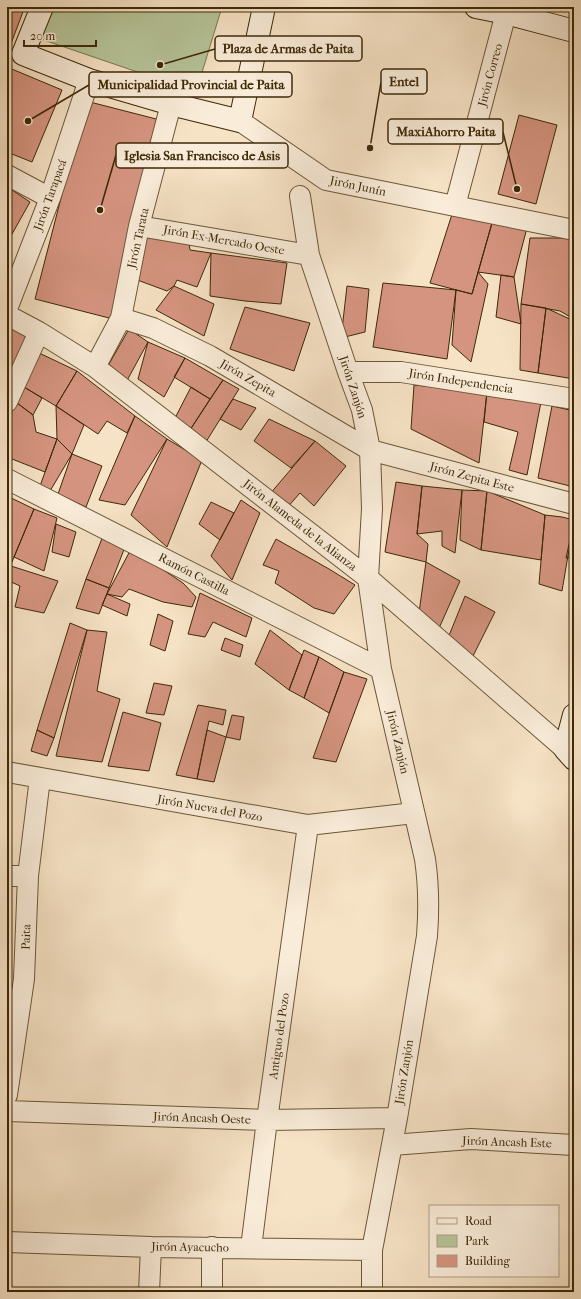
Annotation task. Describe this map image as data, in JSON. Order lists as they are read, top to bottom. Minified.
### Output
{"streets":{"street":["Jirón Correo","Jirón Junín","Jirón Tarapacá","Jirón Tarata","Jirón Ex-Mercado Oeste","Jirón Zepita","Jirón Independencia","Jirón Zanjón","Jirón Zepita Este","Jirón Alameda de la Alianza","Ramón Castilla","Jirón Nueva del Pozo","Paita","Antiguo del Pozo","Jirón Ancash Oeste","Jirón Ancash Este","Jirón Ayacucho"]},"crossings":[["Jirón Correo","Jirón Junín"],["Jirón Junín","Jirón Tarapacá"],["Jirón Junín","Jirón Tarata"],["Jirón Tarata","Jirón Ex-Mercado Oeste"],["Jirón Tarata","Jirón Zepita"],["Jirón Tarata","Jirón Alameda de la Alianza"],["Jirón Ex-Mercado Oeste","Jirón Zanjón"],["Jirón Zepita","Jirón Zanjón"],["Jirón Zepita","Jirón Zepita Este"],["Jirón Independencia","Jirón Zanjón"],["Jirón Zanjón","Jirón Zepita Este"],["Jirón Zanjón","Jirón Alameda de la Alianza"],["Jirón Zanjón","Ramón Castilla"],["Jirón Zanjón","Jirón Nueva del Pozo"],["Jirón Zanjón","Jirón Ancash Oeste"],["Jirón Zanjón","Jirón Ancash Este"],["Jirón Zanjón","Jirón Ayacucho"],["Jirón Nueva del Pozo","Paita"],["Jirón Nueva del Pozo","Antiguo del Pozo"],["Antiguo del Pozo","Jirón Ancash Oeste"],["Antiguo del Pozo","Jirón Ayacucho"]],"places":["Plaza de Armas de Paita","Municipalidad Provincial de Paita","Entel","MaxiAhorro Paita","Iglesia San Francisco de Asis"],"legend":["Road","Park","Building"],"scale_bar":"20 m"}
